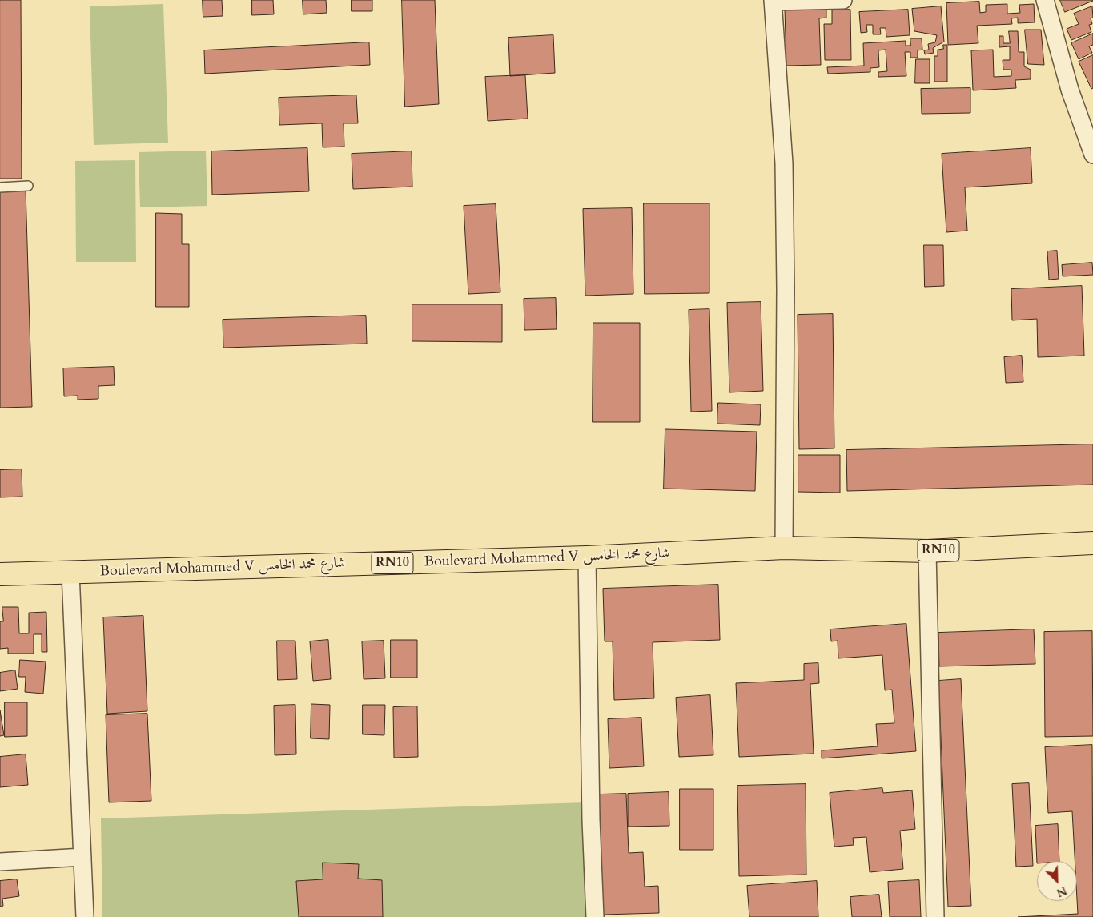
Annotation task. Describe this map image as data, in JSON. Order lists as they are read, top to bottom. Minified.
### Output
{"streets":{"main road":["RN10","Boulevard Mohammed V شارع محمد الخامس"]},"north":"bottom right"}
